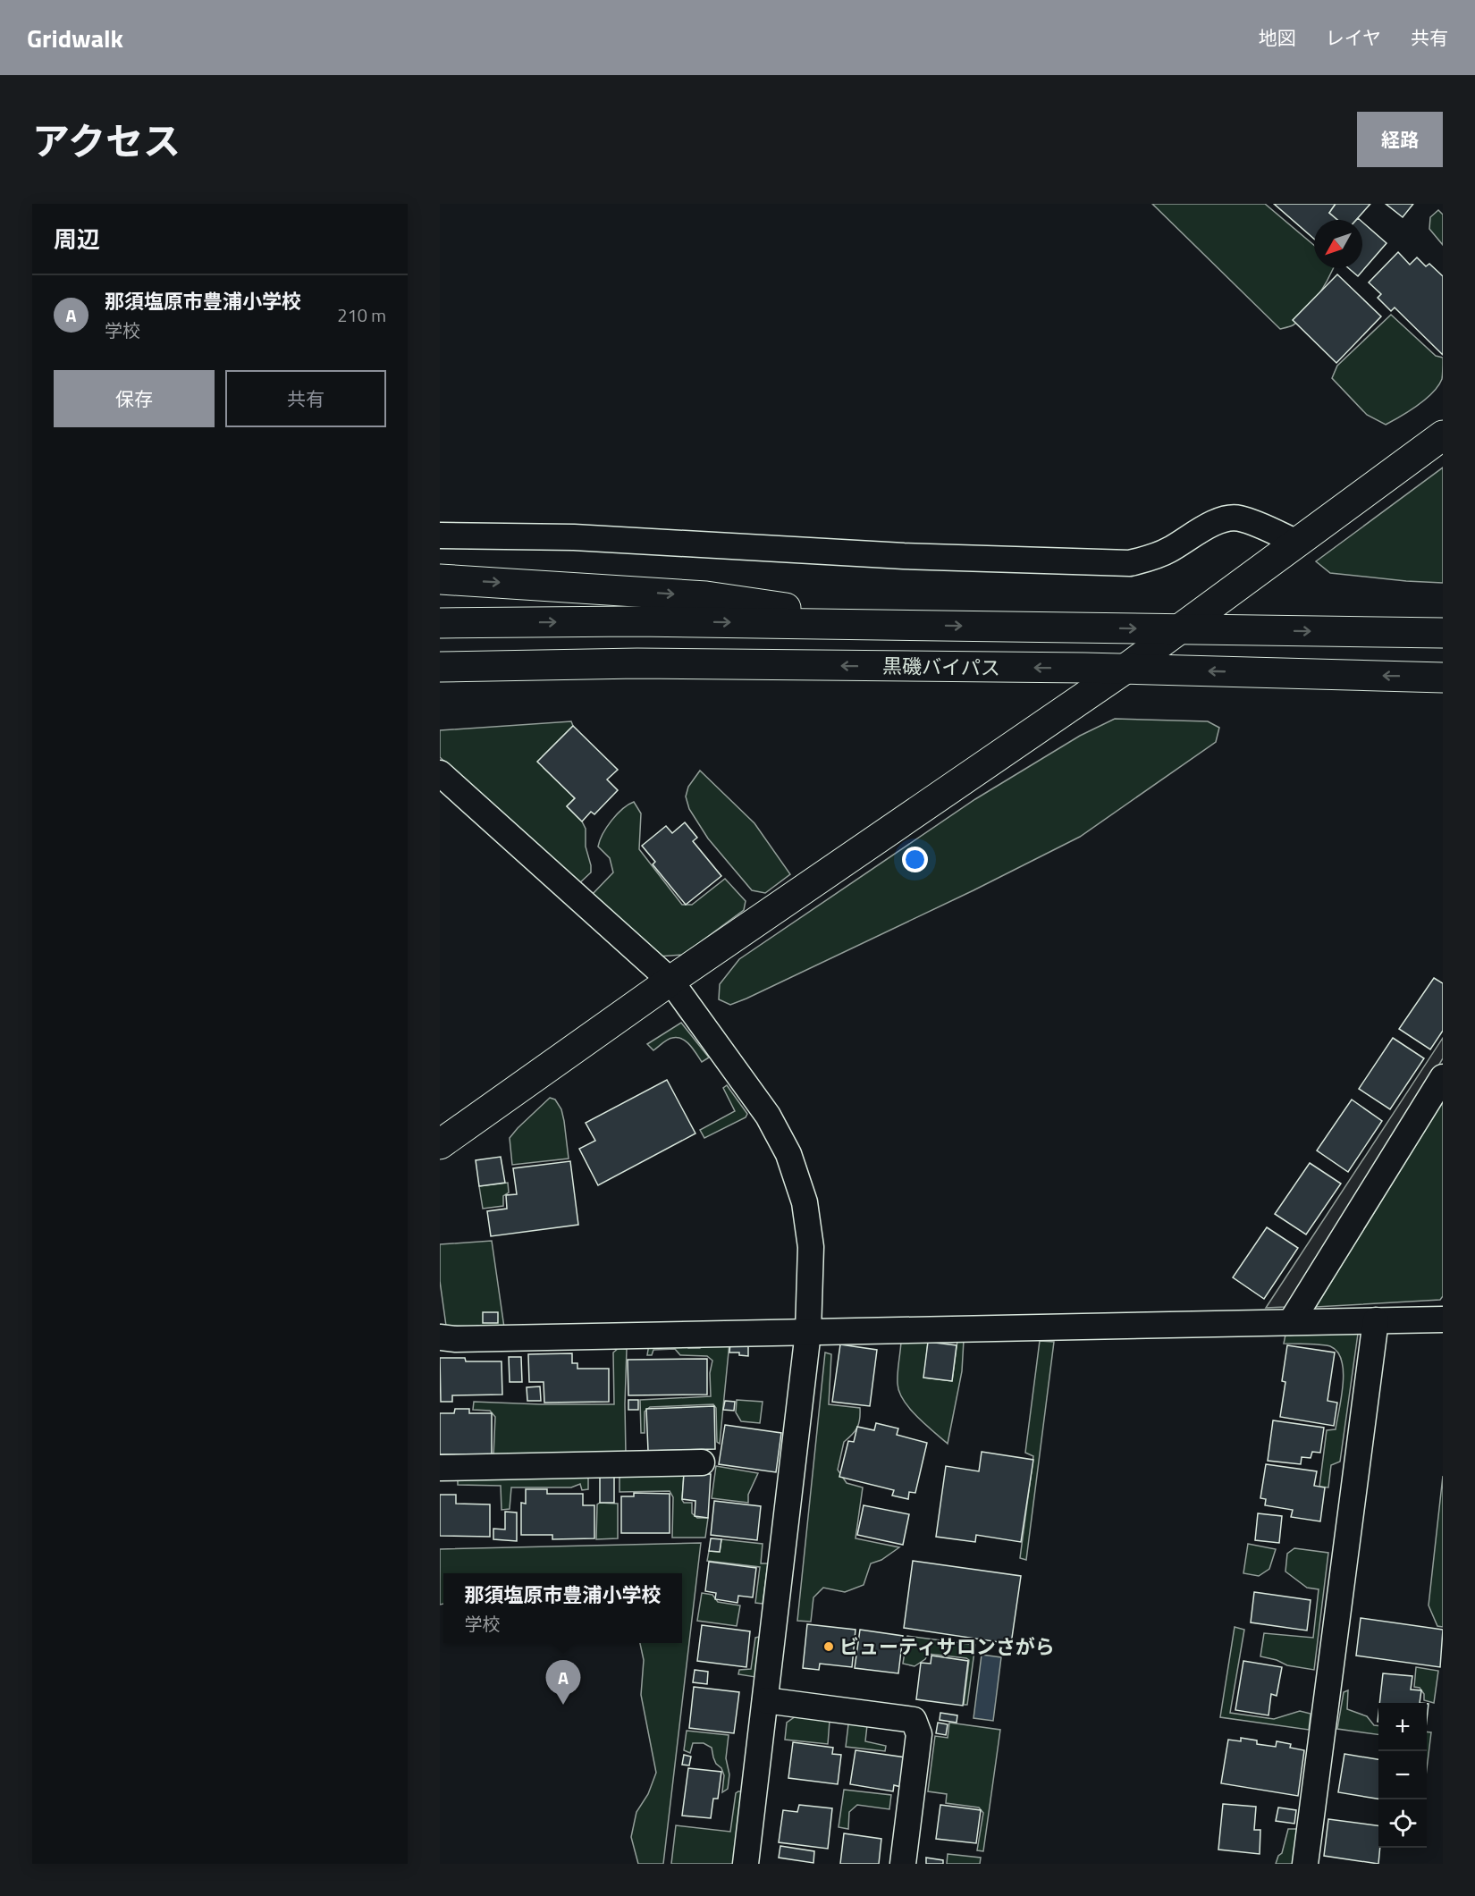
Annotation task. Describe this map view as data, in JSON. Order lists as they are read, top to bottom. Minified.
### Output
{"streets":{"main road":["黒磯バイパス"]},"places":["ビューティサロンさがら"],"north":"bottom left","page":{"header":"Gridwalk","nav":["地図","レイヤ","共有"],"title":"アクセス","buttons":["経路",["保存","共有"]],"heading":"周辺","list":[{"mark":"A","name":"那須塩原市豊浦小学校","note":"学校","value":"210 m"}],"popup":["那須塩原市豊浦小学校","学校"],"pins":"A","map_buttons":["+","−"]}}
